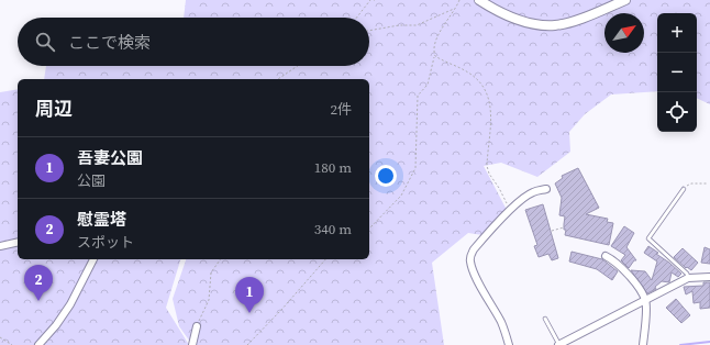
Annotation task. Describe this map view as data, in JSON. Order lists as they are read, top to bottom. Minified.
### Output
{"north":"top right","page":{"map_buttons":["+","−"],"search":"ここで検索","heading":["周辺","2件"],"list":[{"mark":"1","name":"吾妻公園","note":"公園","value":"180 m"},{"mark":"2","name":"慰霊塔","note":"スポット","value":"340 m"}],"pins":["2","1"]}}
